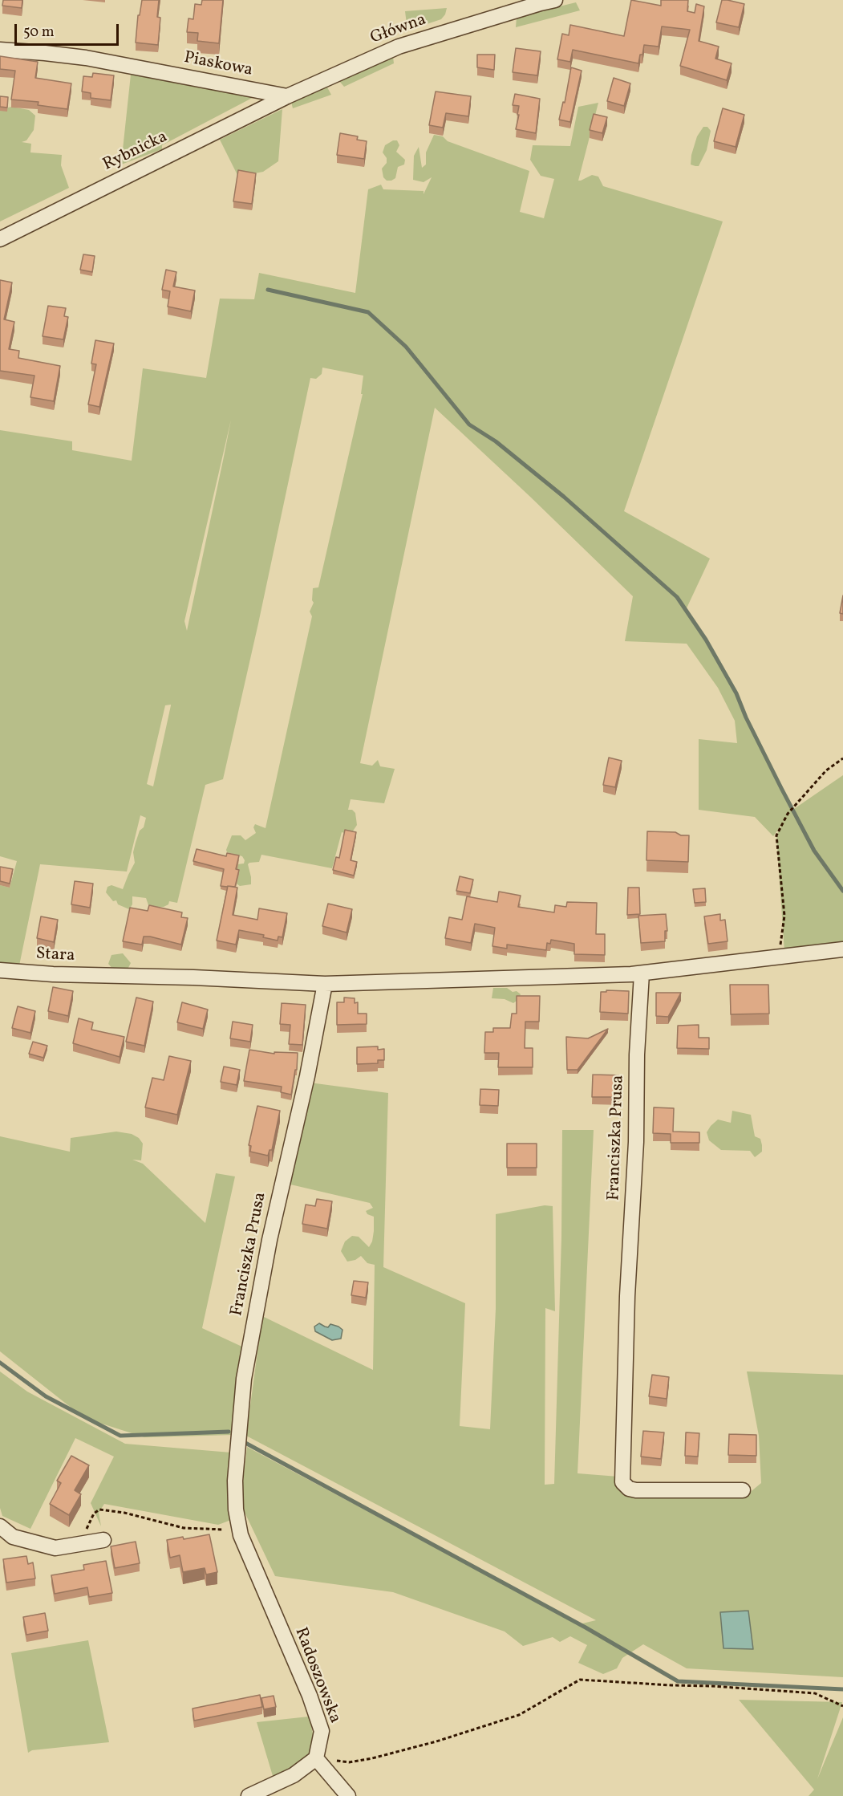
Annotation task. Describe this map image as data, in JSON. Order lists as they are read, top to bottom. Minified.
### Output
{"streets":{"street":["Główna","Piaskowa","Rybnicka","Stara","Franciszka Prusa","Radoszowska"]},"crossings":[["Główna","Piaskowa"],["Główna","Rybnicka"],["Piaskowa","Rybnicka"],["Stara","Franciszka Prusa"],["Franciszka Prusa","Radoszowska"]],"scale_bar":"50 m"}
